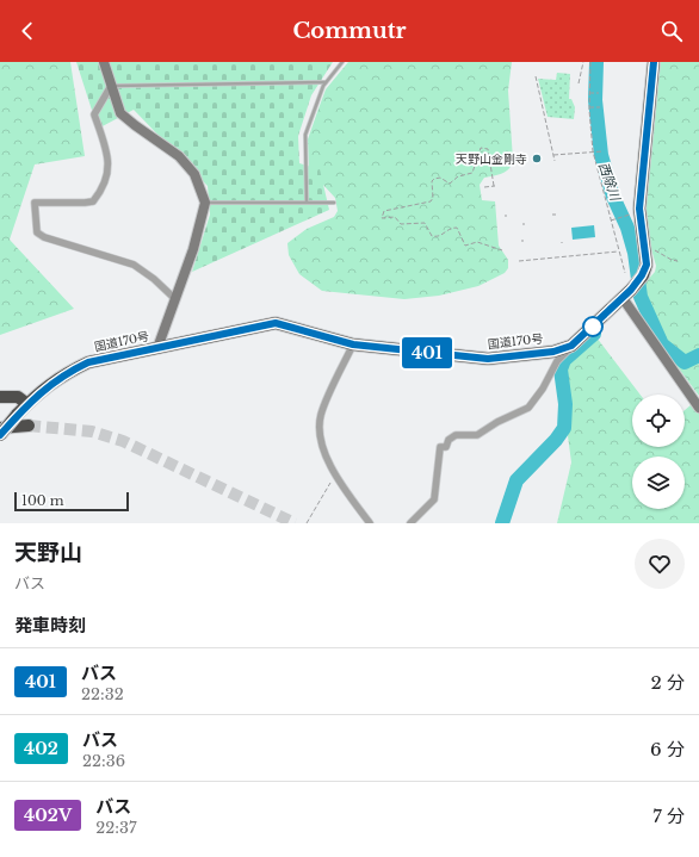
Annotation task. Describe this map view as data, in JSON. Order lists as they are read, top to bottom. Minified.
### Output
{"streets":{"highway":["国道170号"]},"water":["西除川"],"places":["天野山金剛寺"],"lines":["bus line 401"],"scale_bar":"100 m","page":{"header":"Commutr","on_map":"401","scale":"100 m","heading":[["天野山","バス"],"発車時刻"],"list":[{"mark":"401","name":"バス","note":"22:32","value":"2 分"},{"mark":"402","name":"バス","note":"22:36","value":"6 分"},{"mark":"402V","name":"バス","note":"22:37","value":"7 分"}]}}
